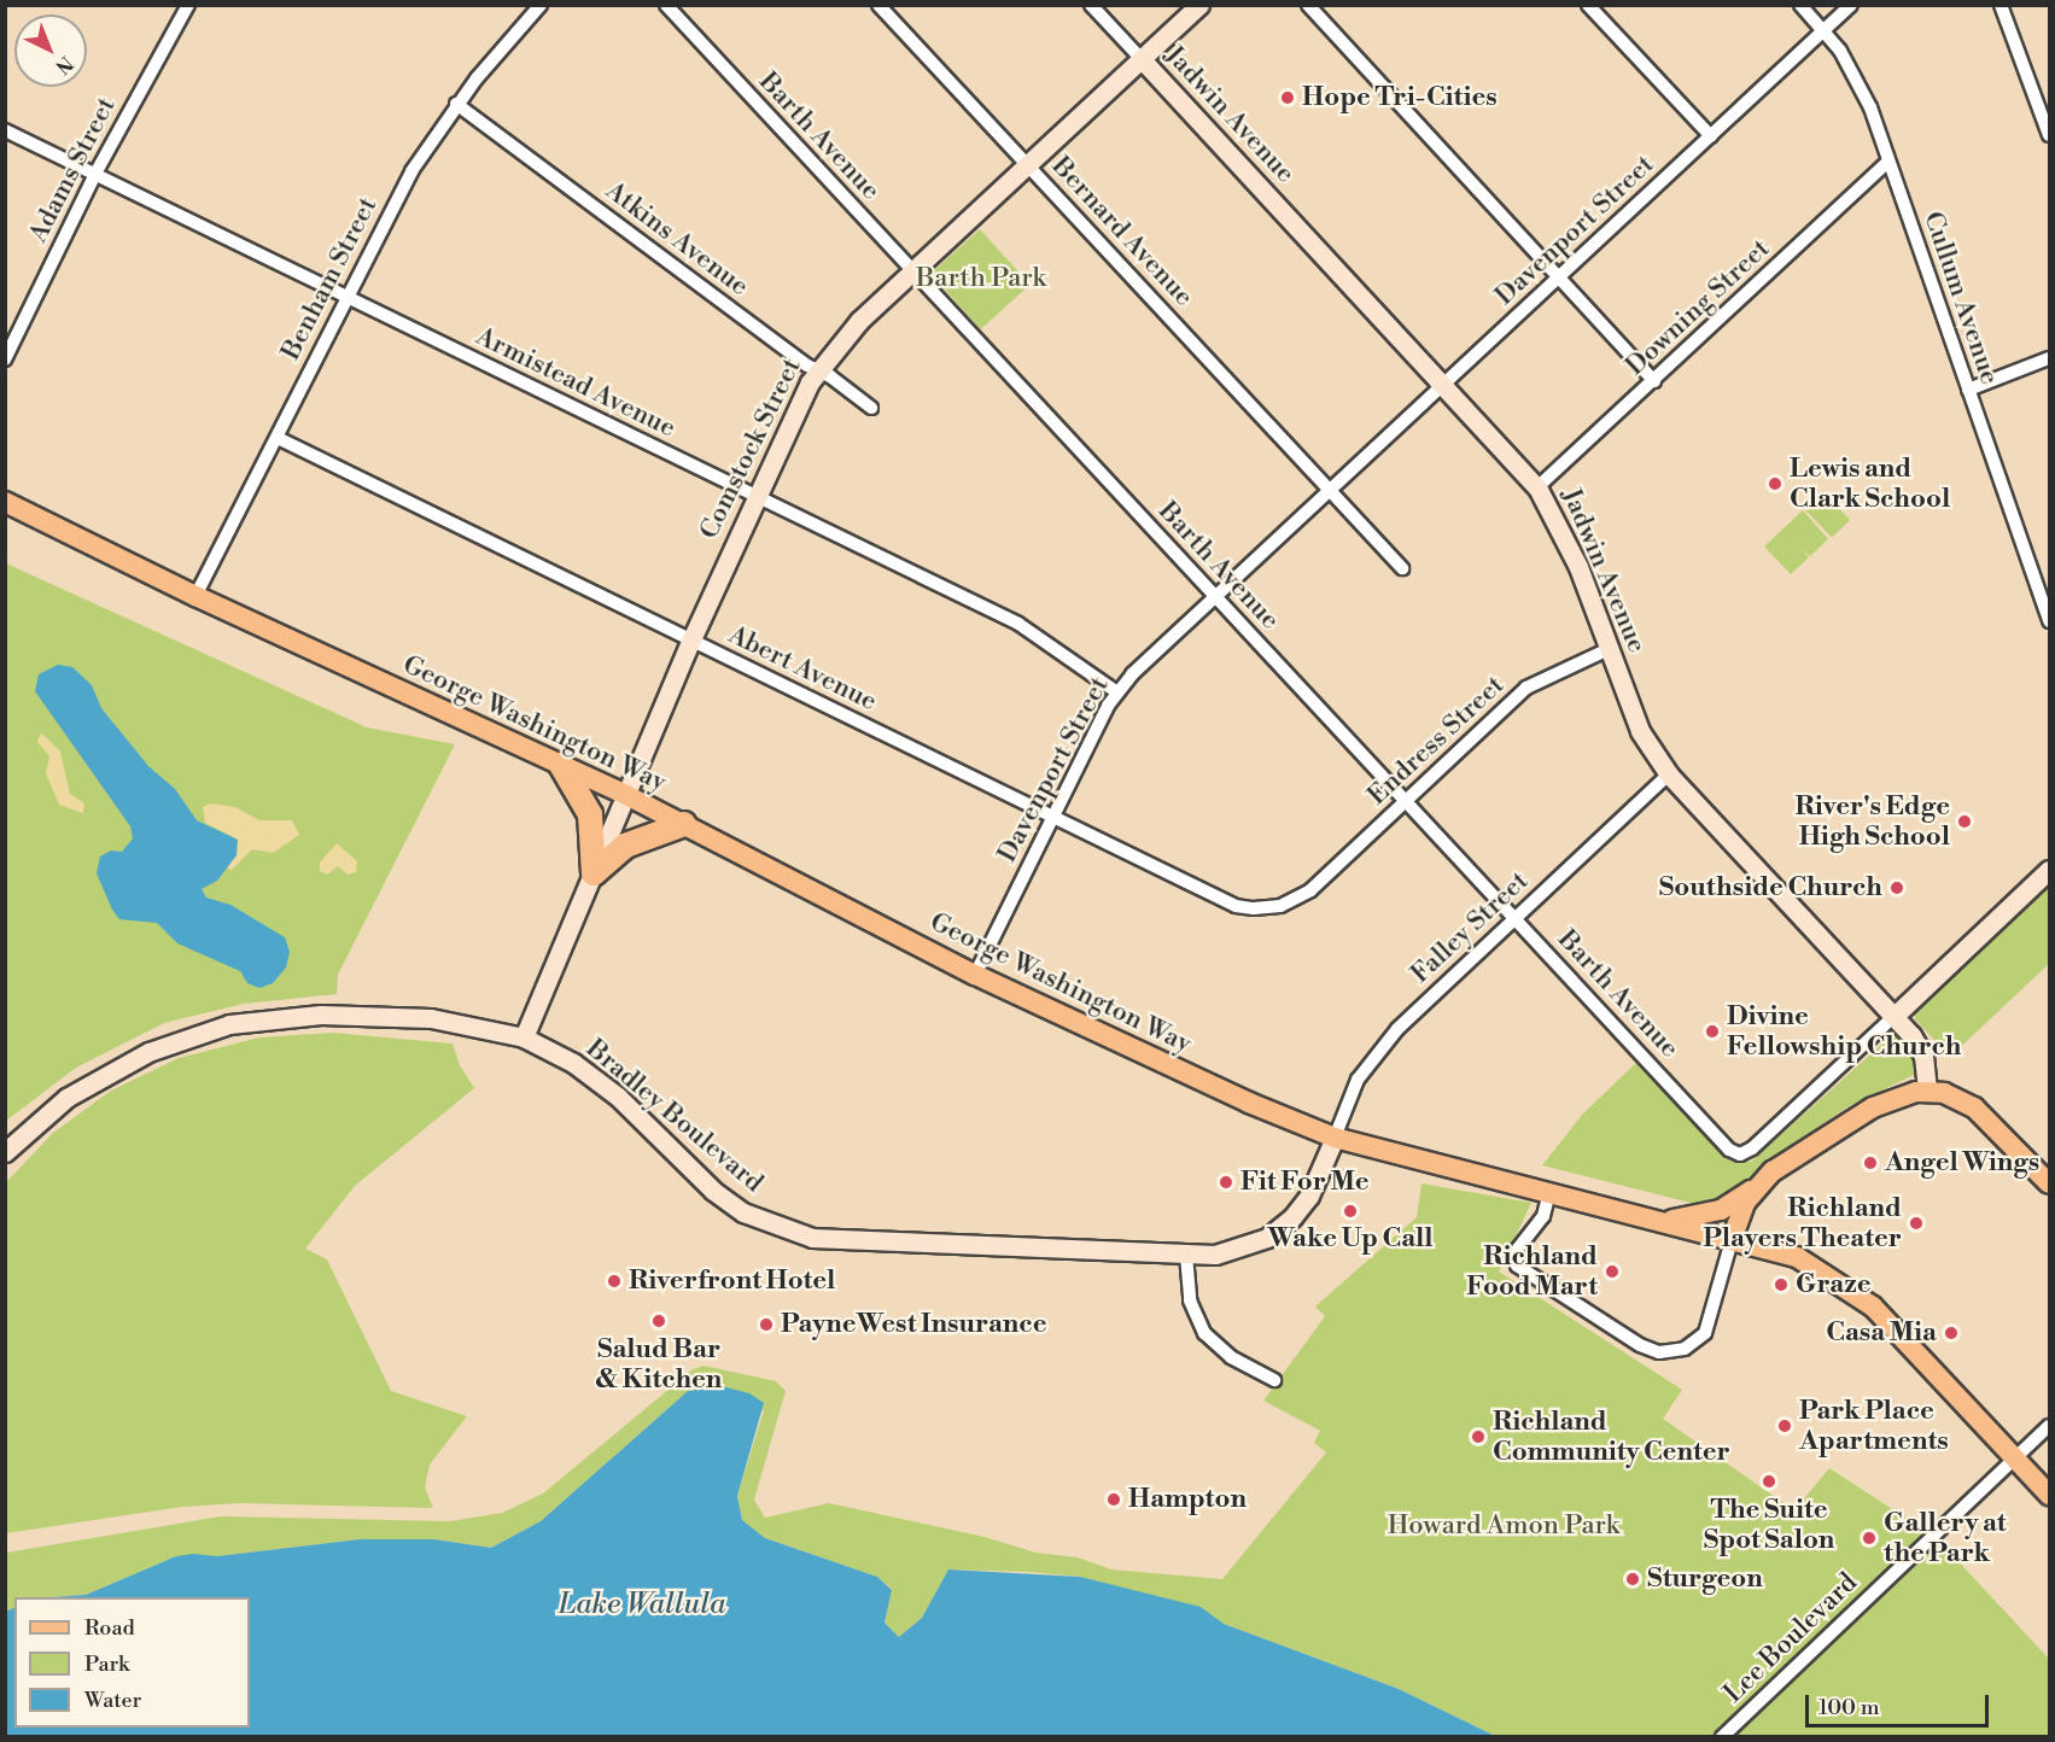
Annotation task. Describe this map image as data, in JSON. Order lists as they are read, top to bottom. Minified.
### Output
{"streets":{"main road":["George Washington Way"],"street":["Jadwin Avenue","Barth Avenue","Adams Street","Davenport Street","Bernard Avenue","Atkins Avenue","Benham Street","Cullum Avenue","Downing Street","Armistead Avenue","Comstock Street","Abert Avenue","Endress Street","Falley Street","Bradley Boulevard","Lee Boulevard"]},"crossings":[["Jadwin Avenue","Barth Avenue"],["Jadwin Avenue","Davenport Street"],["Jadwin Avenue","Downing Street"],["Jadwin Avenue","Comstock Street"],["Jadwin Avenue","Endress Street"],["Jadwin Avenue","Falley Street"],["Barth Avenue","Davenport Street"],["Barth Avenue","Comstock Street"],["Barth Avenue","Endress Street"],["Barth Avenue","Falley Street"],["Adams Street","Armistead Avenue"],["Davenport Street","Bernard Avenue"],["Davenport Street","Cullum Avenue"],["Davenport Street","Armistead Avenue"],["Davenport Street","Abert Avenue"],["Davenport Street","George Washington Way"],["Bernard Avenue","Comstock Street"],["Atkins Avenue","Benham Street"],["Atkins Avenue","Comstock Street"],["Benham Street","Armistead Avenue"],["Benham Street","Abert Avenue"],["Benham Street","George Washington Way"],["Cullum Avenue","Downing Street"],["Armistead Avenue","Comstock Street"],["Comstock Street","Abert Avenue"],["Comstock Street","George Washington Way"],["Comstock Street","Bradley Boulevard"],["Abert Avenue","Endress Street"],["George Washington Way","Falley Street"],["George Washington Way","Bradley Boulevard"],["George Washington Way","Lee Boulevard"],["Falley Street","Bradley Boulevard"]],"water":["Lake Wallula"],"parks":["Barth Park","Howard Amon Park"],"places":["Hope Tri-Cities","Lewis and Clark School","River's Edge High School","Southside Church","Divine Fellowship Church","Angel Wings","Fit For Me","Wake Up Call","Richland Players Theater","Richland Food Mart","Riverfront Hotel","Graze","Salud Bar & Kitchen","PayneWest Insurance","Casa Mia","Park Place Apartments","Richland Community Center","The Suite Spot Salon","Hampton","Gallery at the Park","Sturgeon"],"legend":["Road","Park","Water"],"scale_bar":"100 m","north":"bottom right"}
